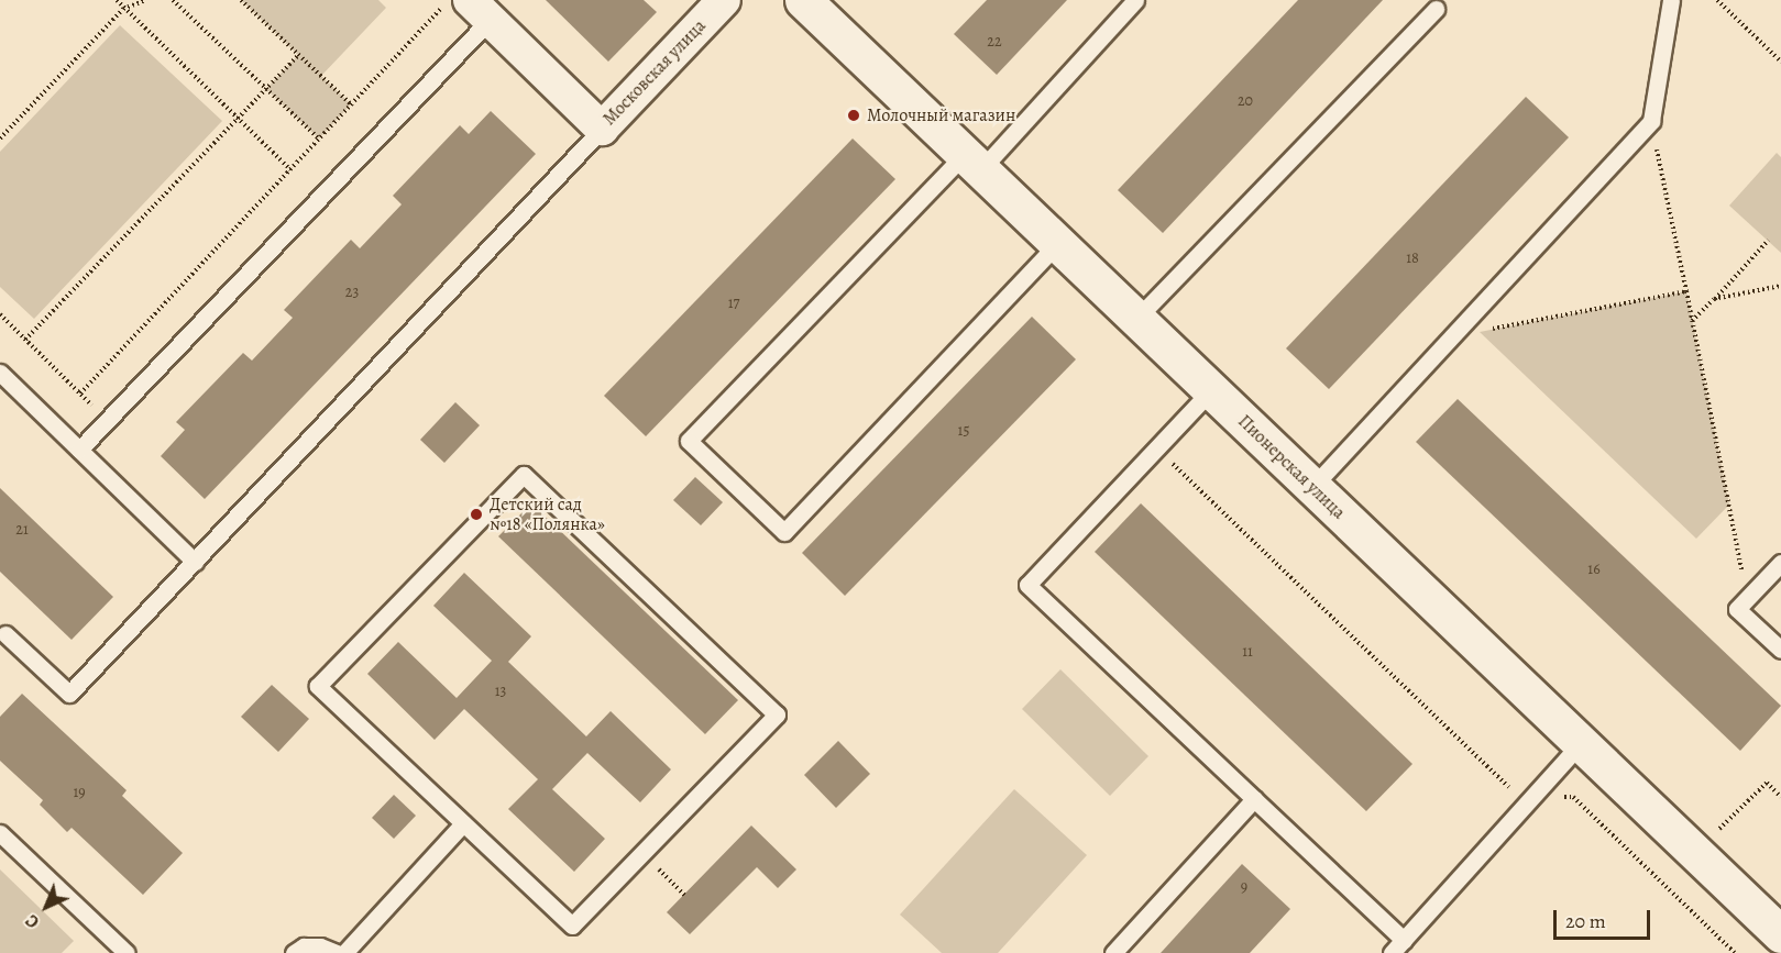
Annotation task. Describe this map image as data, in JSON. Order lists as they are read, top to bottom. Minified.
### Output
{"streets":{"street":["Московская улица","Пионерская улица"]},"places":["Молочный магазин","Детский сад №18 «Полянка»"],"house_numbers":["22","20","18","23","17","15","21","16","11","13","19","9"],"scale_bar":"20 m","north":"bottom left"}
